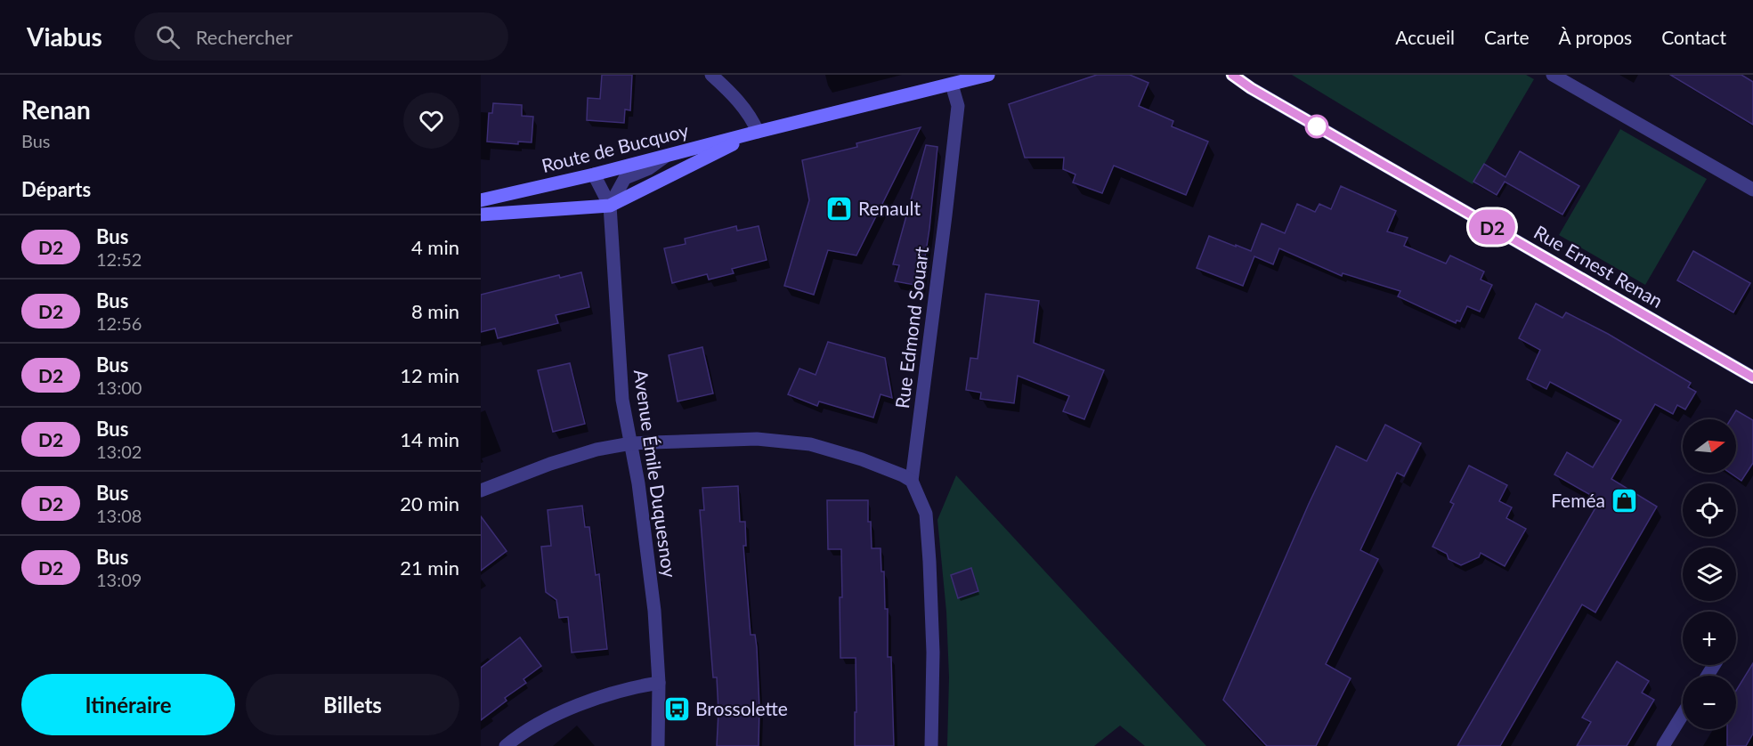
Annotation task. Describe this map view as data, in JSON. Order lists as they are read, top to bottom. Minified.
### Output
{"streets":{"main road":["Route de Bucquoy"],"street":["Rue Ernest Renan","Rue Edmond Souart","Avenue Émile Duquesnoy"]},"crossings":[["Route de Bucquoy","Rue Edmond Souart"],["Route de Bucquoy","Avenue Émile Duquesnoy"]],"places":{"shop":["Renault","Feméa"],"bus stop":["Brossolette"]},"lines":["bus line D2"],"north":"right","page":{"header":"Viabus","search":"Rechercher","nav":["Accueil","Carte","À propos","Contact"],"heading":[["Renan","Bus"],"Départs"],"on_map":"D2","list":[{"mark":"D2","name":"Bus","note":"12:52","value":"4 min"},{"mark":"D2","name":"Bus","note":"12:56","value":"8 min"},{"mark":"D2","name":"Bus","note":"13:00","value":"12 min"},{"mark":"D2","name":"Bus","note":"13:02","value":"14 min"},{"mark":"D2","name":"Bus","note":"13:08","value":"20 min"},{"mark":"D2","name":"Bus","note":"13:09","value":"21 min"}],"map_buttons":["+","−"],"buttons":["Itinéraire","Billets"]}}
